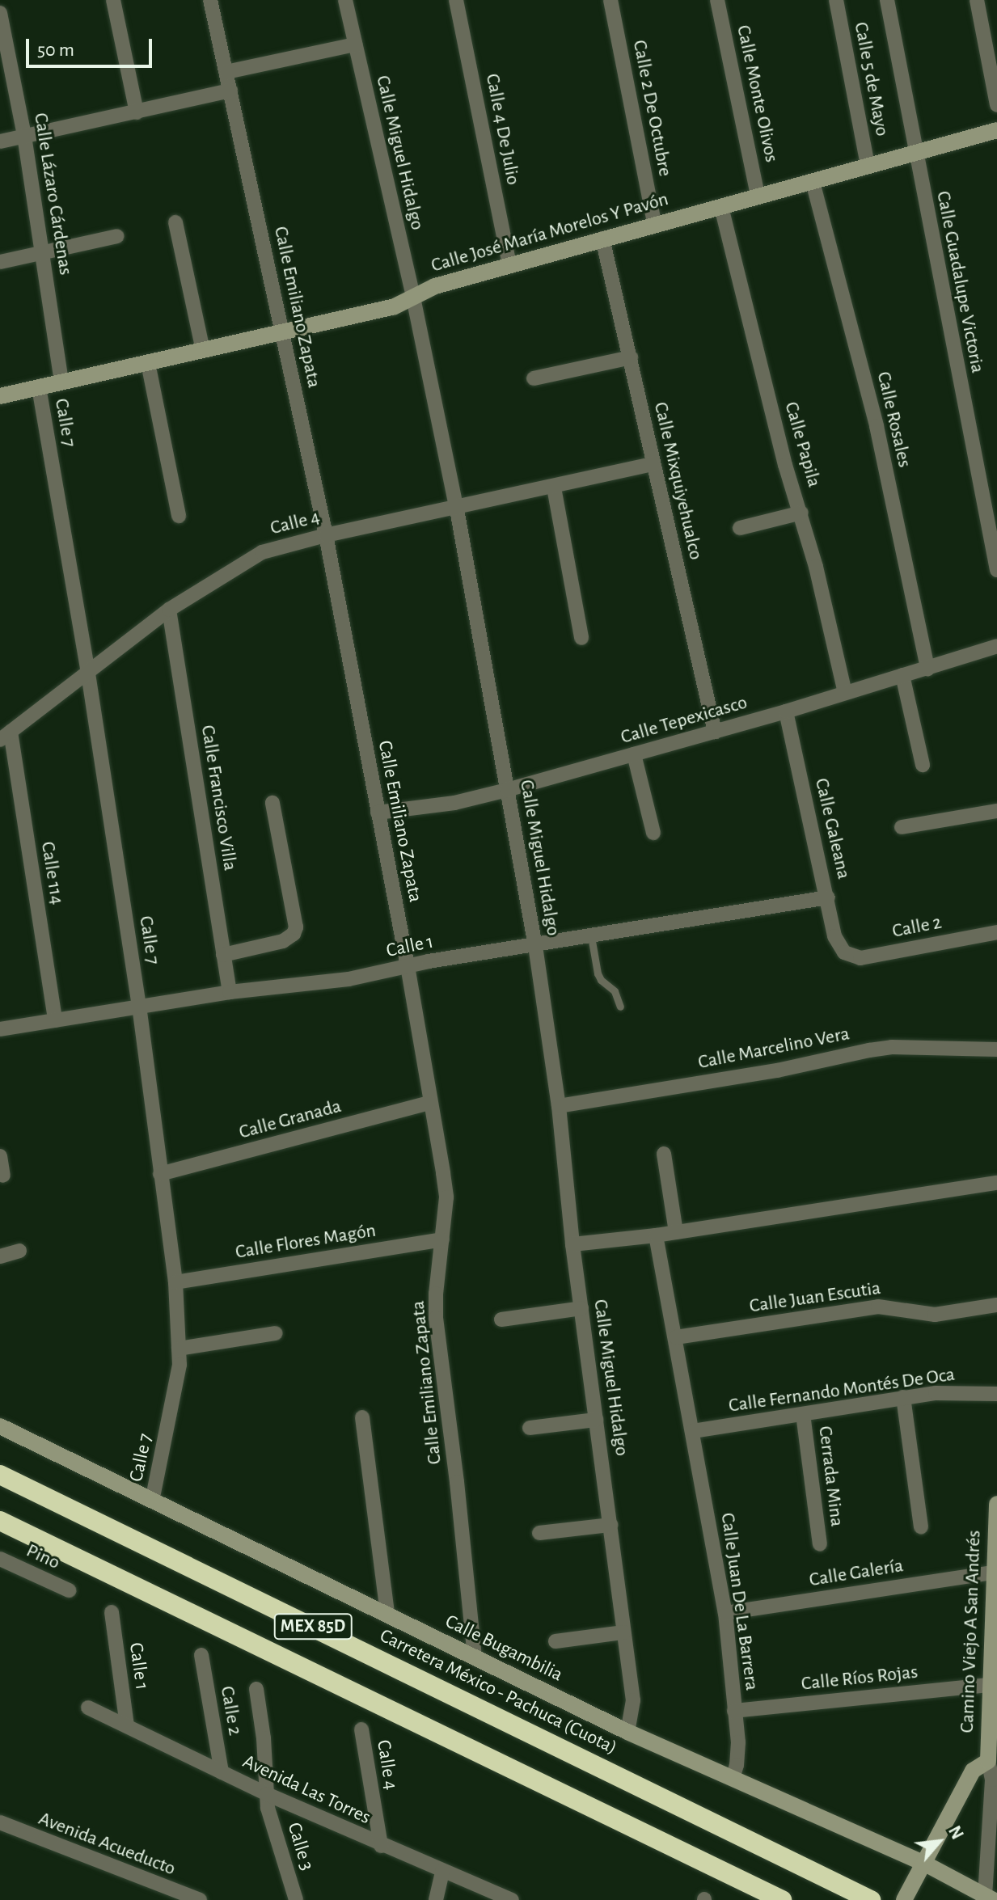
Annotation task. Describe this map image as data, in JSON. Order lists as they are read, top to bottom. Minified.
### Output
{"streets":{"highway":["MEX 85D","Carretera México - Pachuca (Cuota)"],"street":["Calle 5 de Mayo","Calle Monte Olivos","Calle 2 De Octubre","Calle 4 De Julio","Calle Miguel Hidalgo","Calle Lázaro Cárdenas","Calle José María Morelos Y Pavón","Calle Guadalupe Victoria","Calle Emiliano Zapata","Calle Rosales","Calle 7","Calle Papila","Calle Mixquiyehualco","Calle 4","Calle Tepexicasco","Calle Francisco Villa","Calle Galeana","Calle 114","Calle 2","Calle 1","Calle Marcelino Vera","Calle Granada","Calle Flores Magón","Calle Juan Escutia","Calle Fernando Montés De Oca","Cerrada Mina","Pino","Calle Galería","Calle Juan De La Barrera","Camino Viejo A San Andrés","Calle Bugambilia","Calle Ríos Rojas","Avenida Las Torres","Avenida Acueducto","Calle 3"]},"crossings":[["Calle 5 de Mayo","Calle José María Morelos Y Pavón"],["Calle Monte Olivos","Calle José María Morelos Y Pavón"],["Calle 2 De Octubre","Calle José María Morelos Y Pavón"],["Calle 4 De Julio","Calle José María Morelos Y Pavón"],["Calle Miguel Hidalgo","Calle José María Morelos Y Pavón"],["Calle Miguel Hidalgo","Calle 4"],["Calle Miguel Hidalgo","Calle Tepexicasco"],["Calle Miguel Hidalgo","Calle 1"],["Calle Miguel Hidalgo","Calle Marcelino Vera"],["Calle Miguel Hidalgo","Calle Bugambilia"],["Calle Lázaro Cárdenas","Calle José María Morelos Y Pavón"],["Calle José María Morelos Y Pavón","Calle Guadalupe Victoria"],["Calle José María Morelos Y Pavón","Calle Emiliano Zapata"],["Calle José María Morelos Y Pavón","Calle Rosales"],["Calle José María Morelos Y Pavón","Calle 7"],["Calle José María Morelos Y Pavón","Calle Papila"],["Calle José María Morelos Y Pavón","Calle Mixquiyehualco"],["Calle Emiliano Zapata","Calle 4"],["Calle Emiliano Zapata","Calle Tepexicasco"],["Calle Emiliano Zapata","Calle 1"],["Calle Emiliano Zapata","Calle Granada"],["Calle Emiliano Zapata","Calle Flores Magón"],["Calle Emiliano Zapata","Calle Bugambilia"],["Calle Rosales","Calle Tepexicasco"],["Calle 7","Calle 4"],["Calle 7","Calle 1"],["Calle 7","Calle Granada"],["Calle 7","Calle Flores Magón"],["Calle 7","Calle Bugambilia"],["Calle Papila","Calle Tepexicasco"],["Calle Mixquiyehualco","Calle 4"],["Calle Mixquiyehualco","Calle Tepexicasco"],["Calle 4","Calle Francisco Villa"],["Calle 4","Calle 114"],["Calle 4","Avenida Las Torres"],["Calle Tepexicasco","Calle Galeana"],["Calle Francisco Villa","Calle 1"],["Calle Galeana","Calle 2"],["Calle Galeana","Calle 1"],["Calle 114","Calle 1"],["Calle 2","Avenida Las Torres"],["Calle 1","Avenida Las Torres"],["Calle Juan Escutia","Calle Juan De La Barrera"],["Calle Fernando Montés De Oca","Cerrada Mina"],["Calle Fernando Montés De Oca","Calle Juan De La Barrera"],["Calle Galería","Calle Juan De La Barrera"],["Calle Galería","Camino Viejo A San Andrés"],["Calle Juan De La Barrera","Calle Bugambilia"],["Calle Juan De La Barrera","Calle Ríos Rojas"],["Camino Viejo A San Andrés","Calle Bugambilia"],["Camino Viejo A San Andrés","Calle Ríos Rojas"],["Avenida Las Torres","Calle 3"]],"scale_bar":"50 m","north":"top right"}
